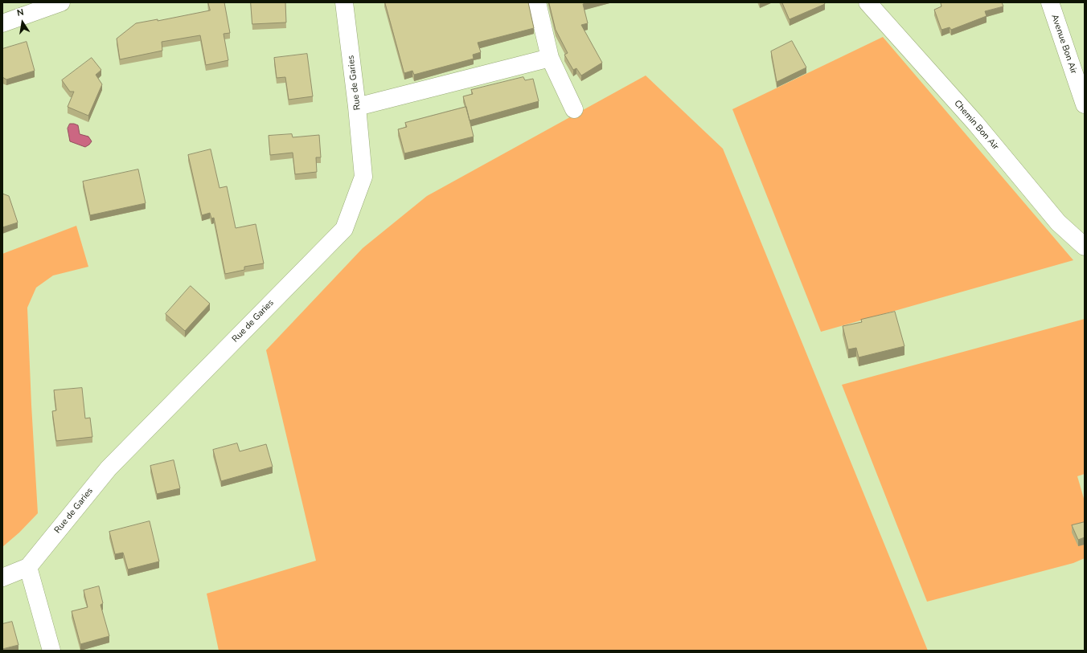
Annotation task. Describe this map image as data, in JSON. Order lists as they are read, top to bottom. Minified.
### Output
{"streets":{"street":["Avenue Bon Air","Rue de Garies","Chemin Bon Air"]},"north":"top"}
